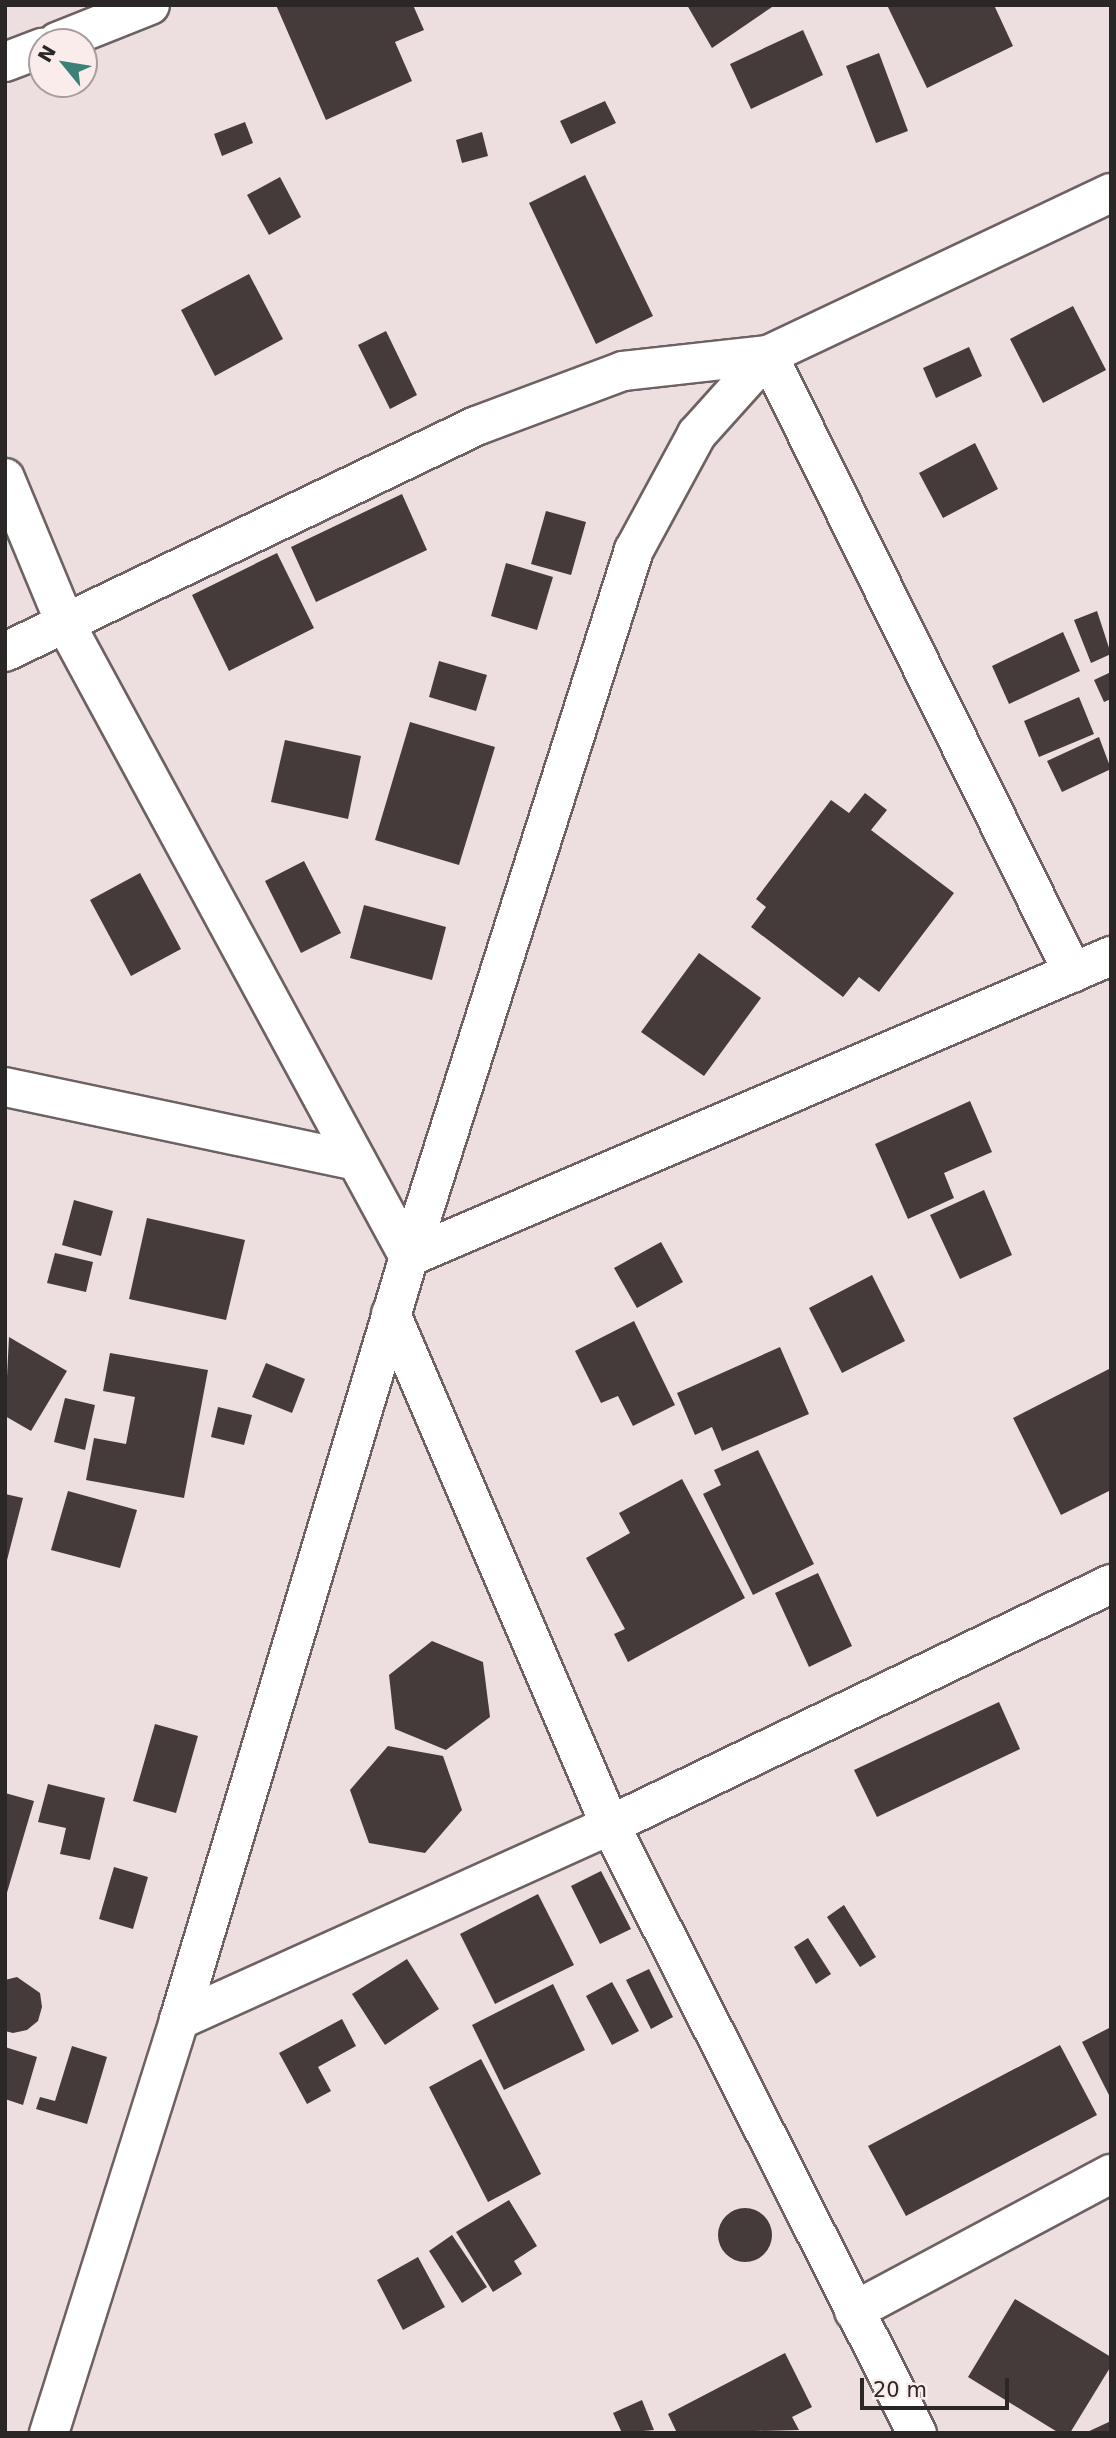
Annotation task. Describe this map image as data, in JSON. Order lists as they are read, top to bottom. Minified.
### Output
{"scale_bar":"20 m","north":"top left"}
